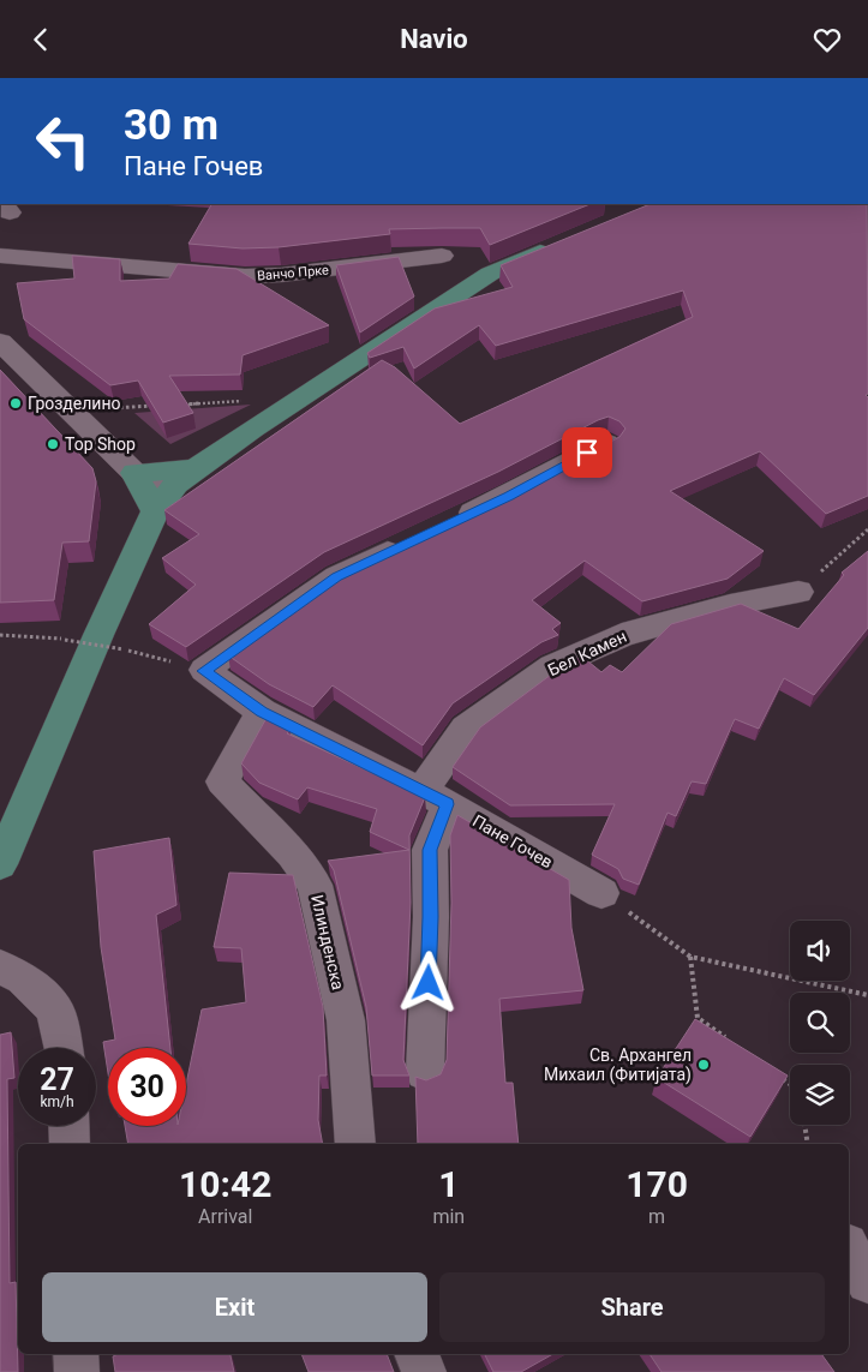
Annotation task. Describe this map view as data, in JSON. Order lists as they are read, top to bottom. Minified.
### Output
{"streets":{"street":["Ванчо Прке","Бел Камен","Пане Гочев","Илинденска"]},"crossings":[["Бел Камен","Пане Гочев"],["Пане Гочев","Илинденска"]],"places":["Грозделино","Top Shop","Св. Архангел Михаил (Фитијата)"],"page":{"header":"Navio","turn":["30 m","Пане Гочев"],"speed":"27 km/h","limit":"30","eta":["10:42","Arrival","1","min","170","m"],"buttons":["Exit","Share"]}}
